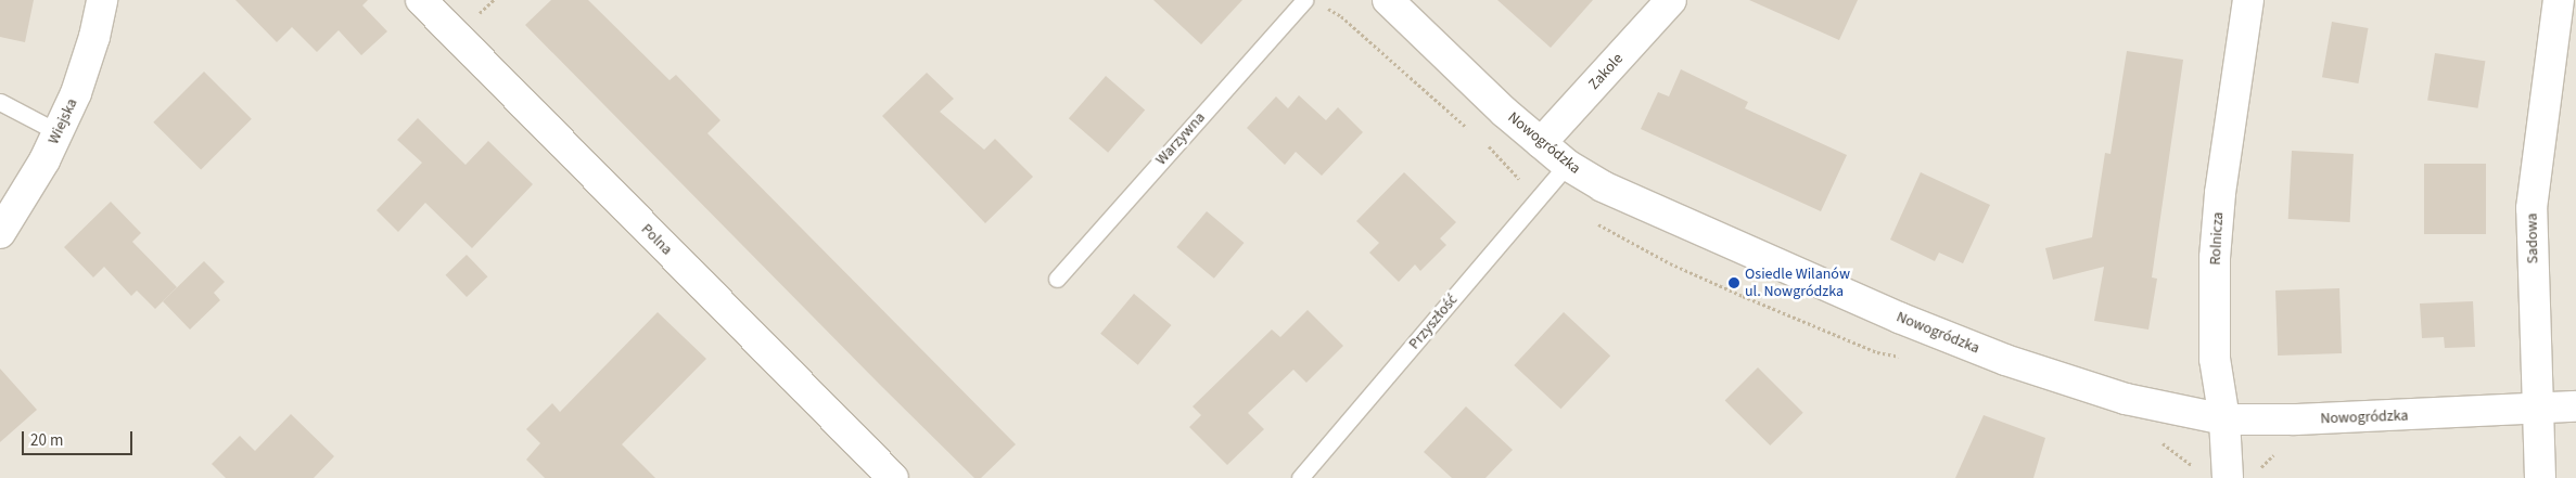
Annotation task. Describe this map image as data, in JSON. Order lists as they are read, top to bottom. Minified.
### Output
{"streets":{"street":["Zakole","Wiejska","Nowogródzka","Rolnicza","Sadowa","Polna"],"lane":["Warzywna","Przyszłość"]},"crossings":[["Zakole","Nowogródzka"],["Nowogródzka","Rolnicza"],["Nowogródzka","Sadowa"],["Nowogródzka","Przyszłość"]],"places":["Osiedle Wilanów ul. Nowgródzka"],"scale_bar":"20 m"}
